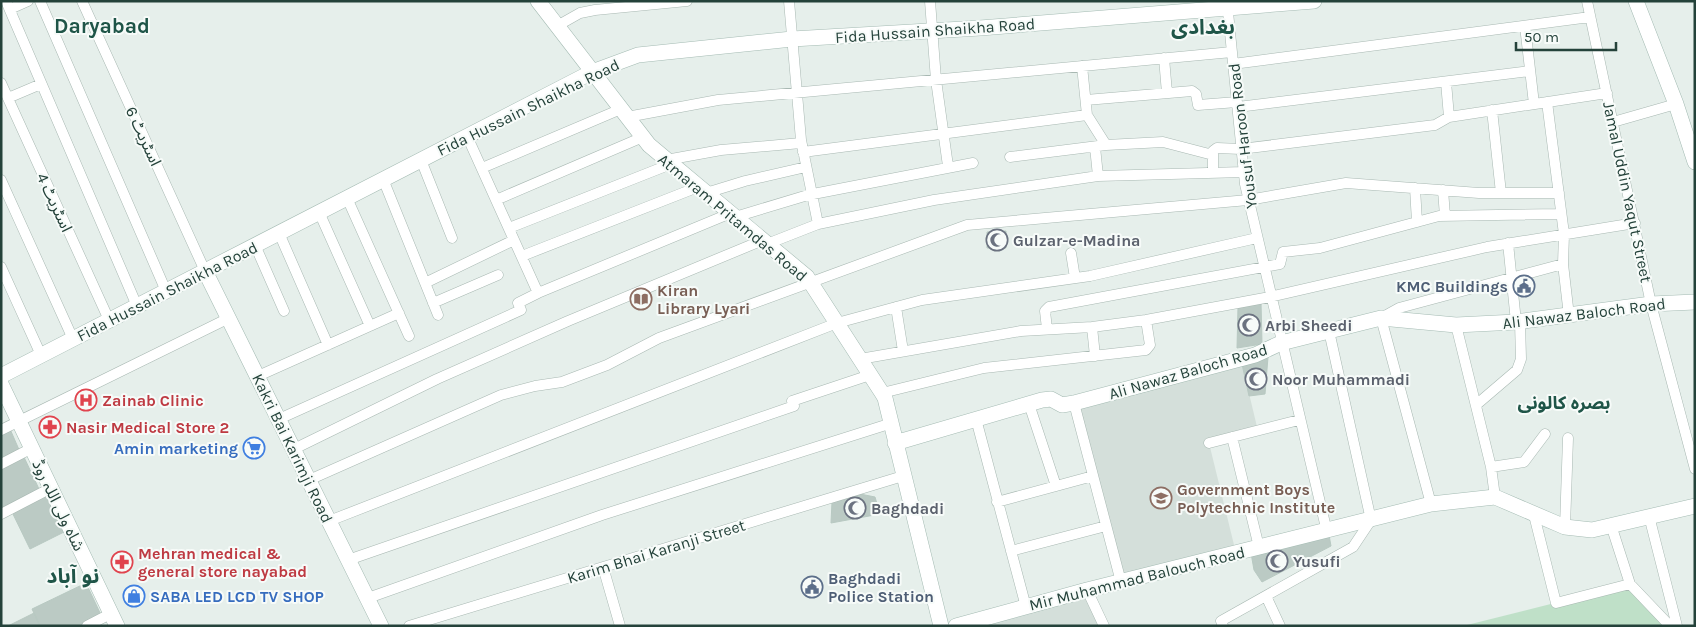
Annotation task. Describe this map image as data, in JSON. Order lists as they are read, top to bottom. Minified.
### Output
{"streets":{"street":["Fida Hussain Shaikha Road","اسٹریٹ 6","Yousuf Haroon Road","Jamal Uddin Yaqut Street","اسٹریٹ 4","Atmaram Pritamdas Road","Ali Nawaz Baloch Road","Kakri Bai Karimji Road","شاہ ولی اللہ روڈ","Karim Bhai Karanji Street","Mir Muhammad Balouch Road"]},"crossings":[["Fida Hussain Shaikha Road","اسٹریٹ 6"],["Fida Hussain Shaikha Road","Yousuf Haroon Road"],["Fida Hussain Shaikha Road","اسٹریٹ 4"],["Fida Hussain Shaikha Road","Atmaram Pritamdas Road"],["Fida Hussain Shaikha Road","Kakri Bai Karimji Road"],["اسٹریٹ 6","Kakri Bai Karimji Road"],["Yousuf Haroon Road","Ali Nawaz Baloch Road"],["Yousuf Haroon Road","Mir Muhammad Balouch Road"],["Jamal Uddin Yaqut Street","Ali Nawaz Baloch Road"],["Atmaram Pritamdas Road","Ali Nawaz Baloch Road"],["Atmaram Pritamdas Road","Karim Bhai Karanji Street"]],"districts":["Daryabad","بغدادی","بصرہ کالونی","نو آباد"],"places":{"mosque":["Gulzar-e-Madina","Arbi Sheedi","Noor Muhammadi","Baghdadi","Yusufi"],"public building":["KMC Buildings","Baghdadi Police Station"],"library":["Kiran Library Lyari"],"hospital":["Zainab Clinic"],"pharmacy":["Nasir Medical Store 2","Mehran medical & general store nayabad"],"supermarket":["Amin marketing"],"school or university":["Government Boys Polytechnic Institute"],"shop":["SABA LED LCD TV SHOP"]},"scale_bar":"50 m"}
